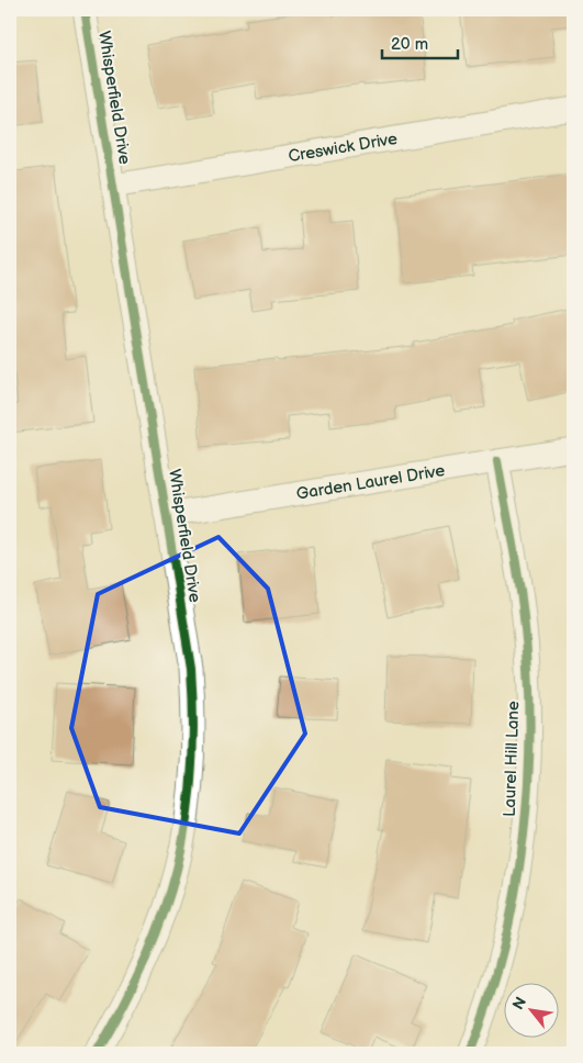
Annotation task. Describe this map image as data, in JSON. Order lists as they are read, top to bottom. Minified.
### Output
{"streets":{"street":["Whisperfield Drive","Creswick Drive","Garden Laurel Drive","Laurel Hill Lane"]},"crossings":[["Whisperfield Drive","Creswick Drive"],["Whisperfield Drive","Garden Laurel Drive"],["Garden Laurel Drive","Laurel Hill Lane"]],"scale_bar":"20 m","north":"top left"}
